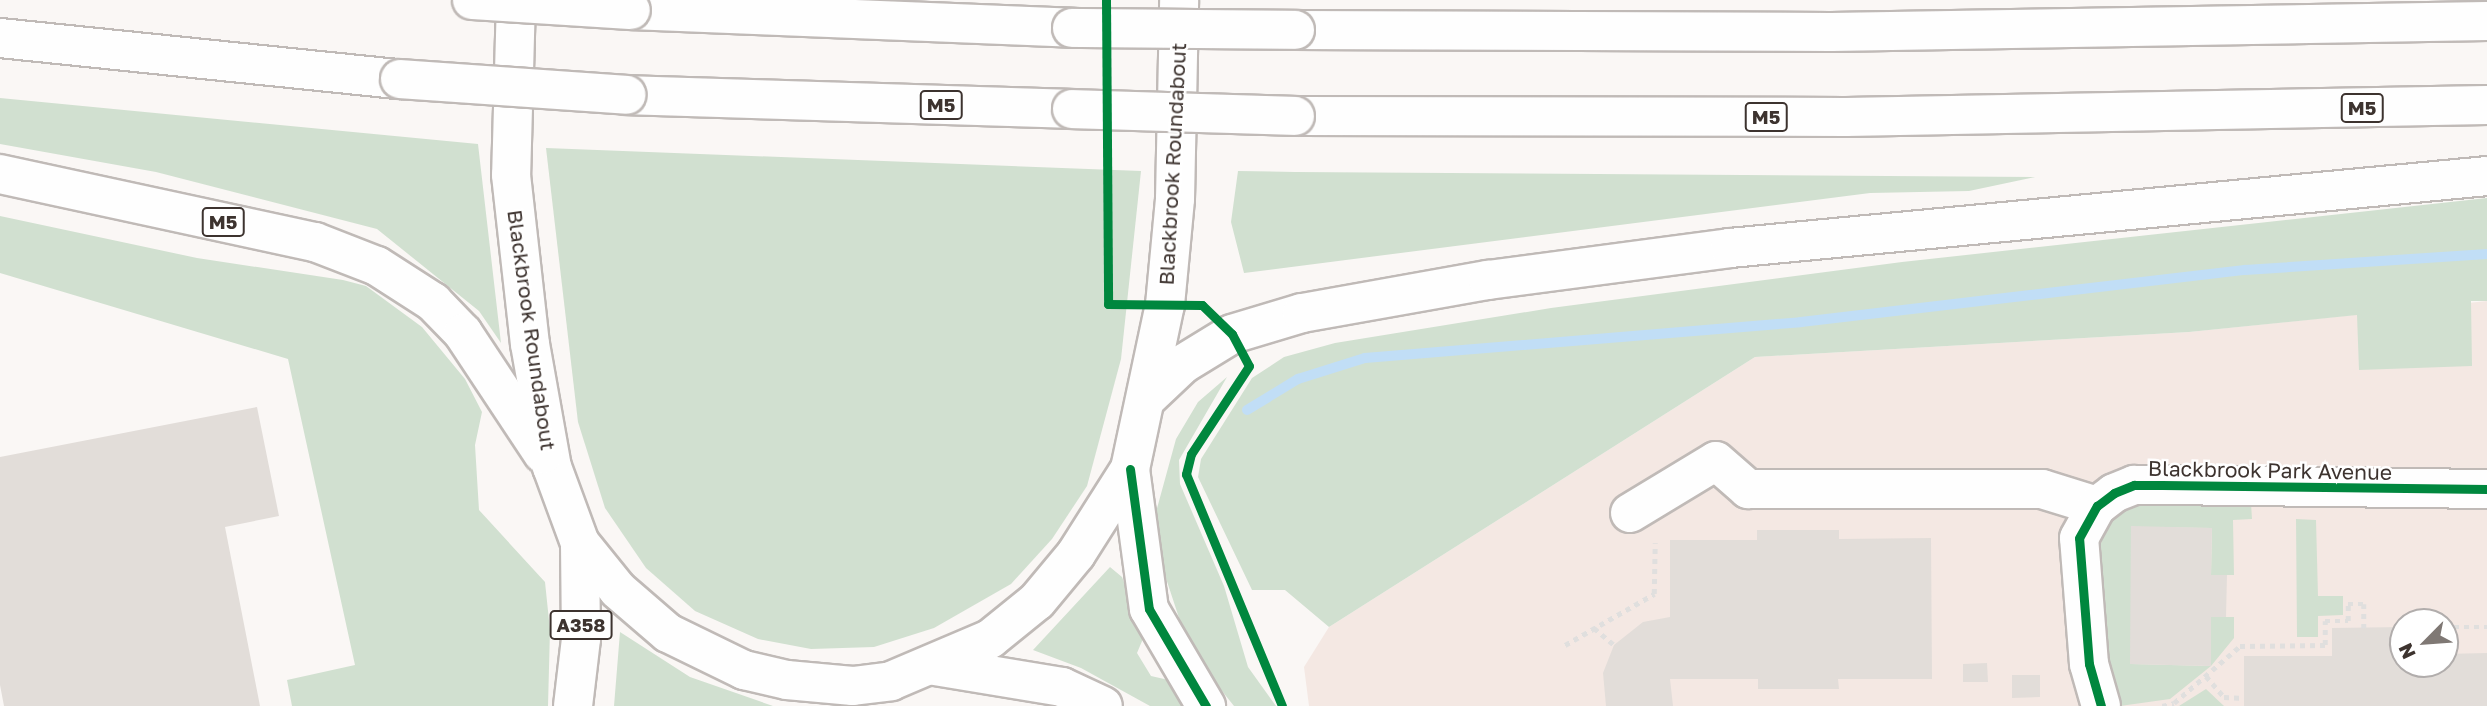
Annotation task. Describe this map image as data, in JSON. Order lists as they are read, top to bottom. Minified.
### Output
{"streets":{"main road":["M5","Blackbrook Roundabout","Blackbrook Park Avenue","A358"]},"crossings":[["M5","Blackbrook Roundabout"],["Blackbrook Roundabout","A358"]],"north":"bottom left"}
